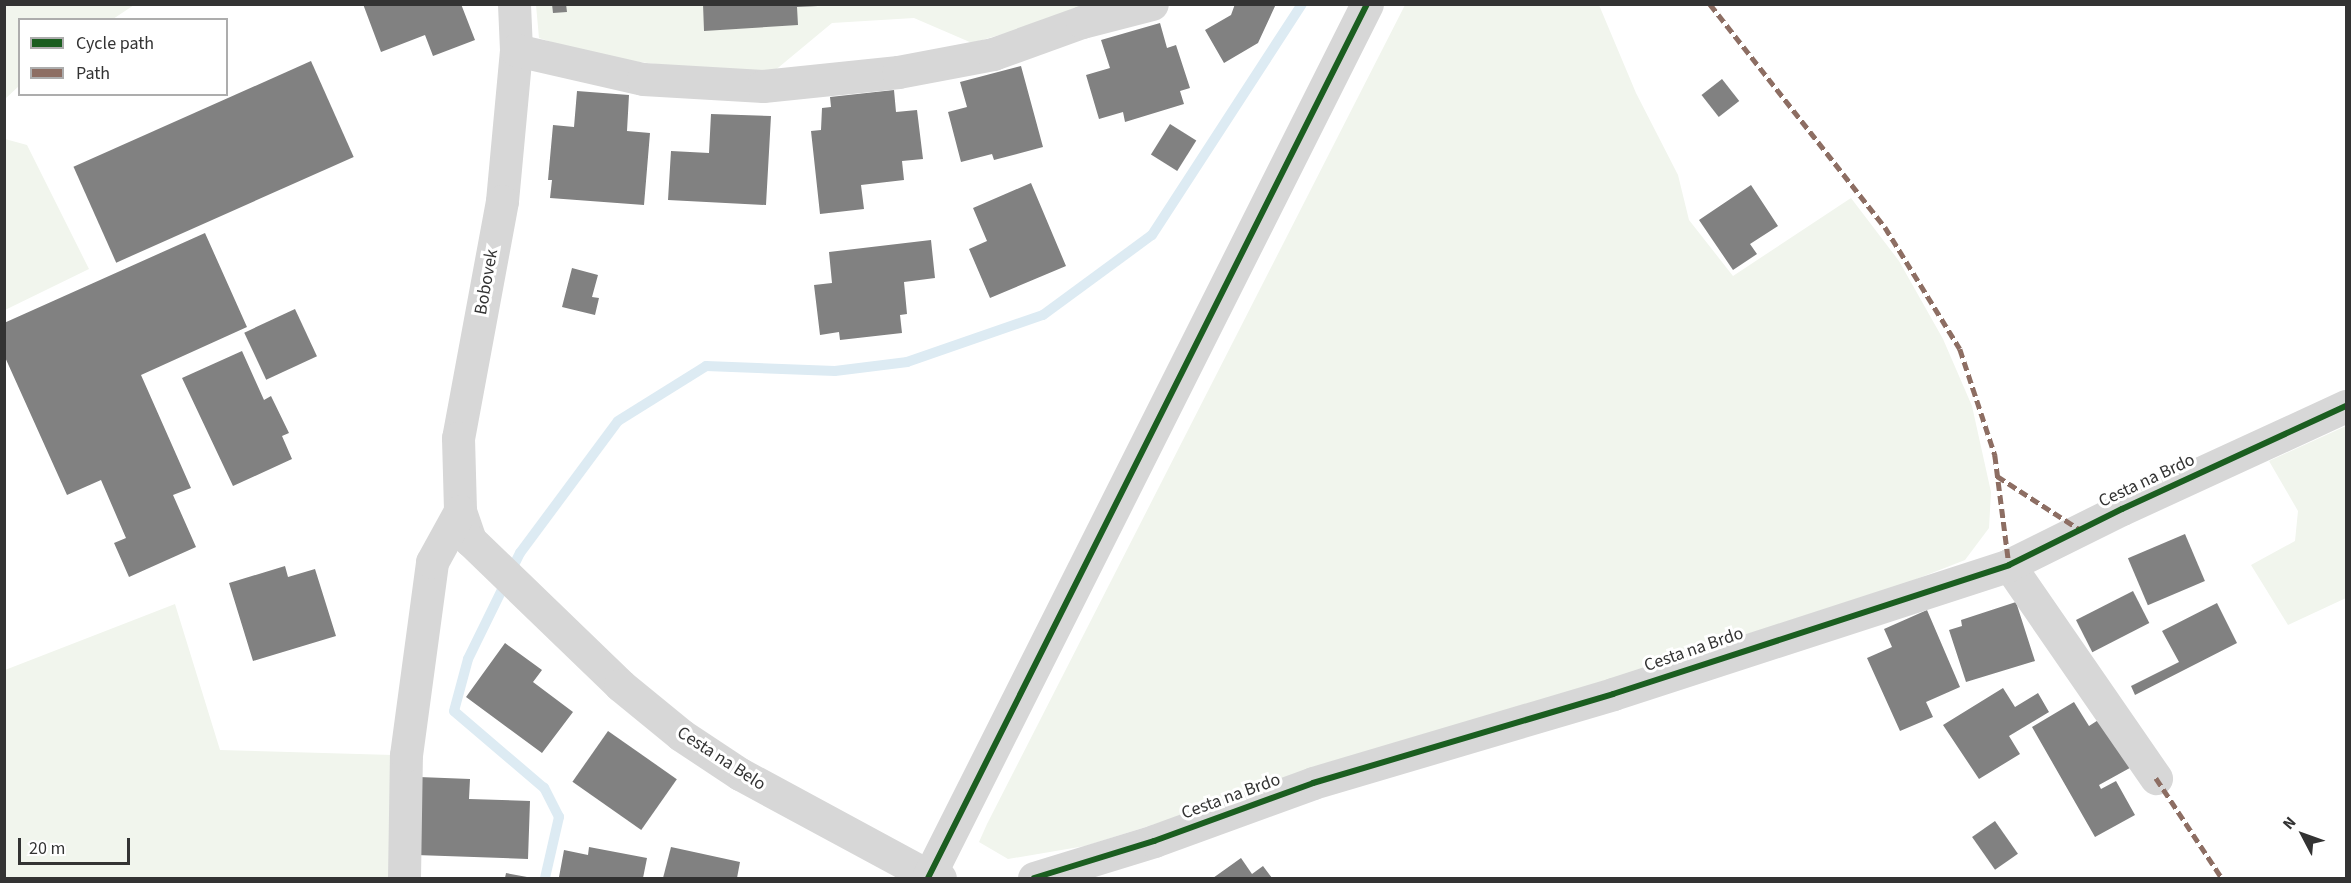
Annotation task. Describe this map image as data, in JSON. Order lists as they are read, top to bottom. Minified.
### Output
{"streets":{"street":["Bobovek","Cesta na Brdo","Cesta na Belo"]},"crossings":[["Bobovek","Cesta na Belo"]],"legend":["Cycle path","Path"],"scale_bar":"20 m","north":"top left"}
